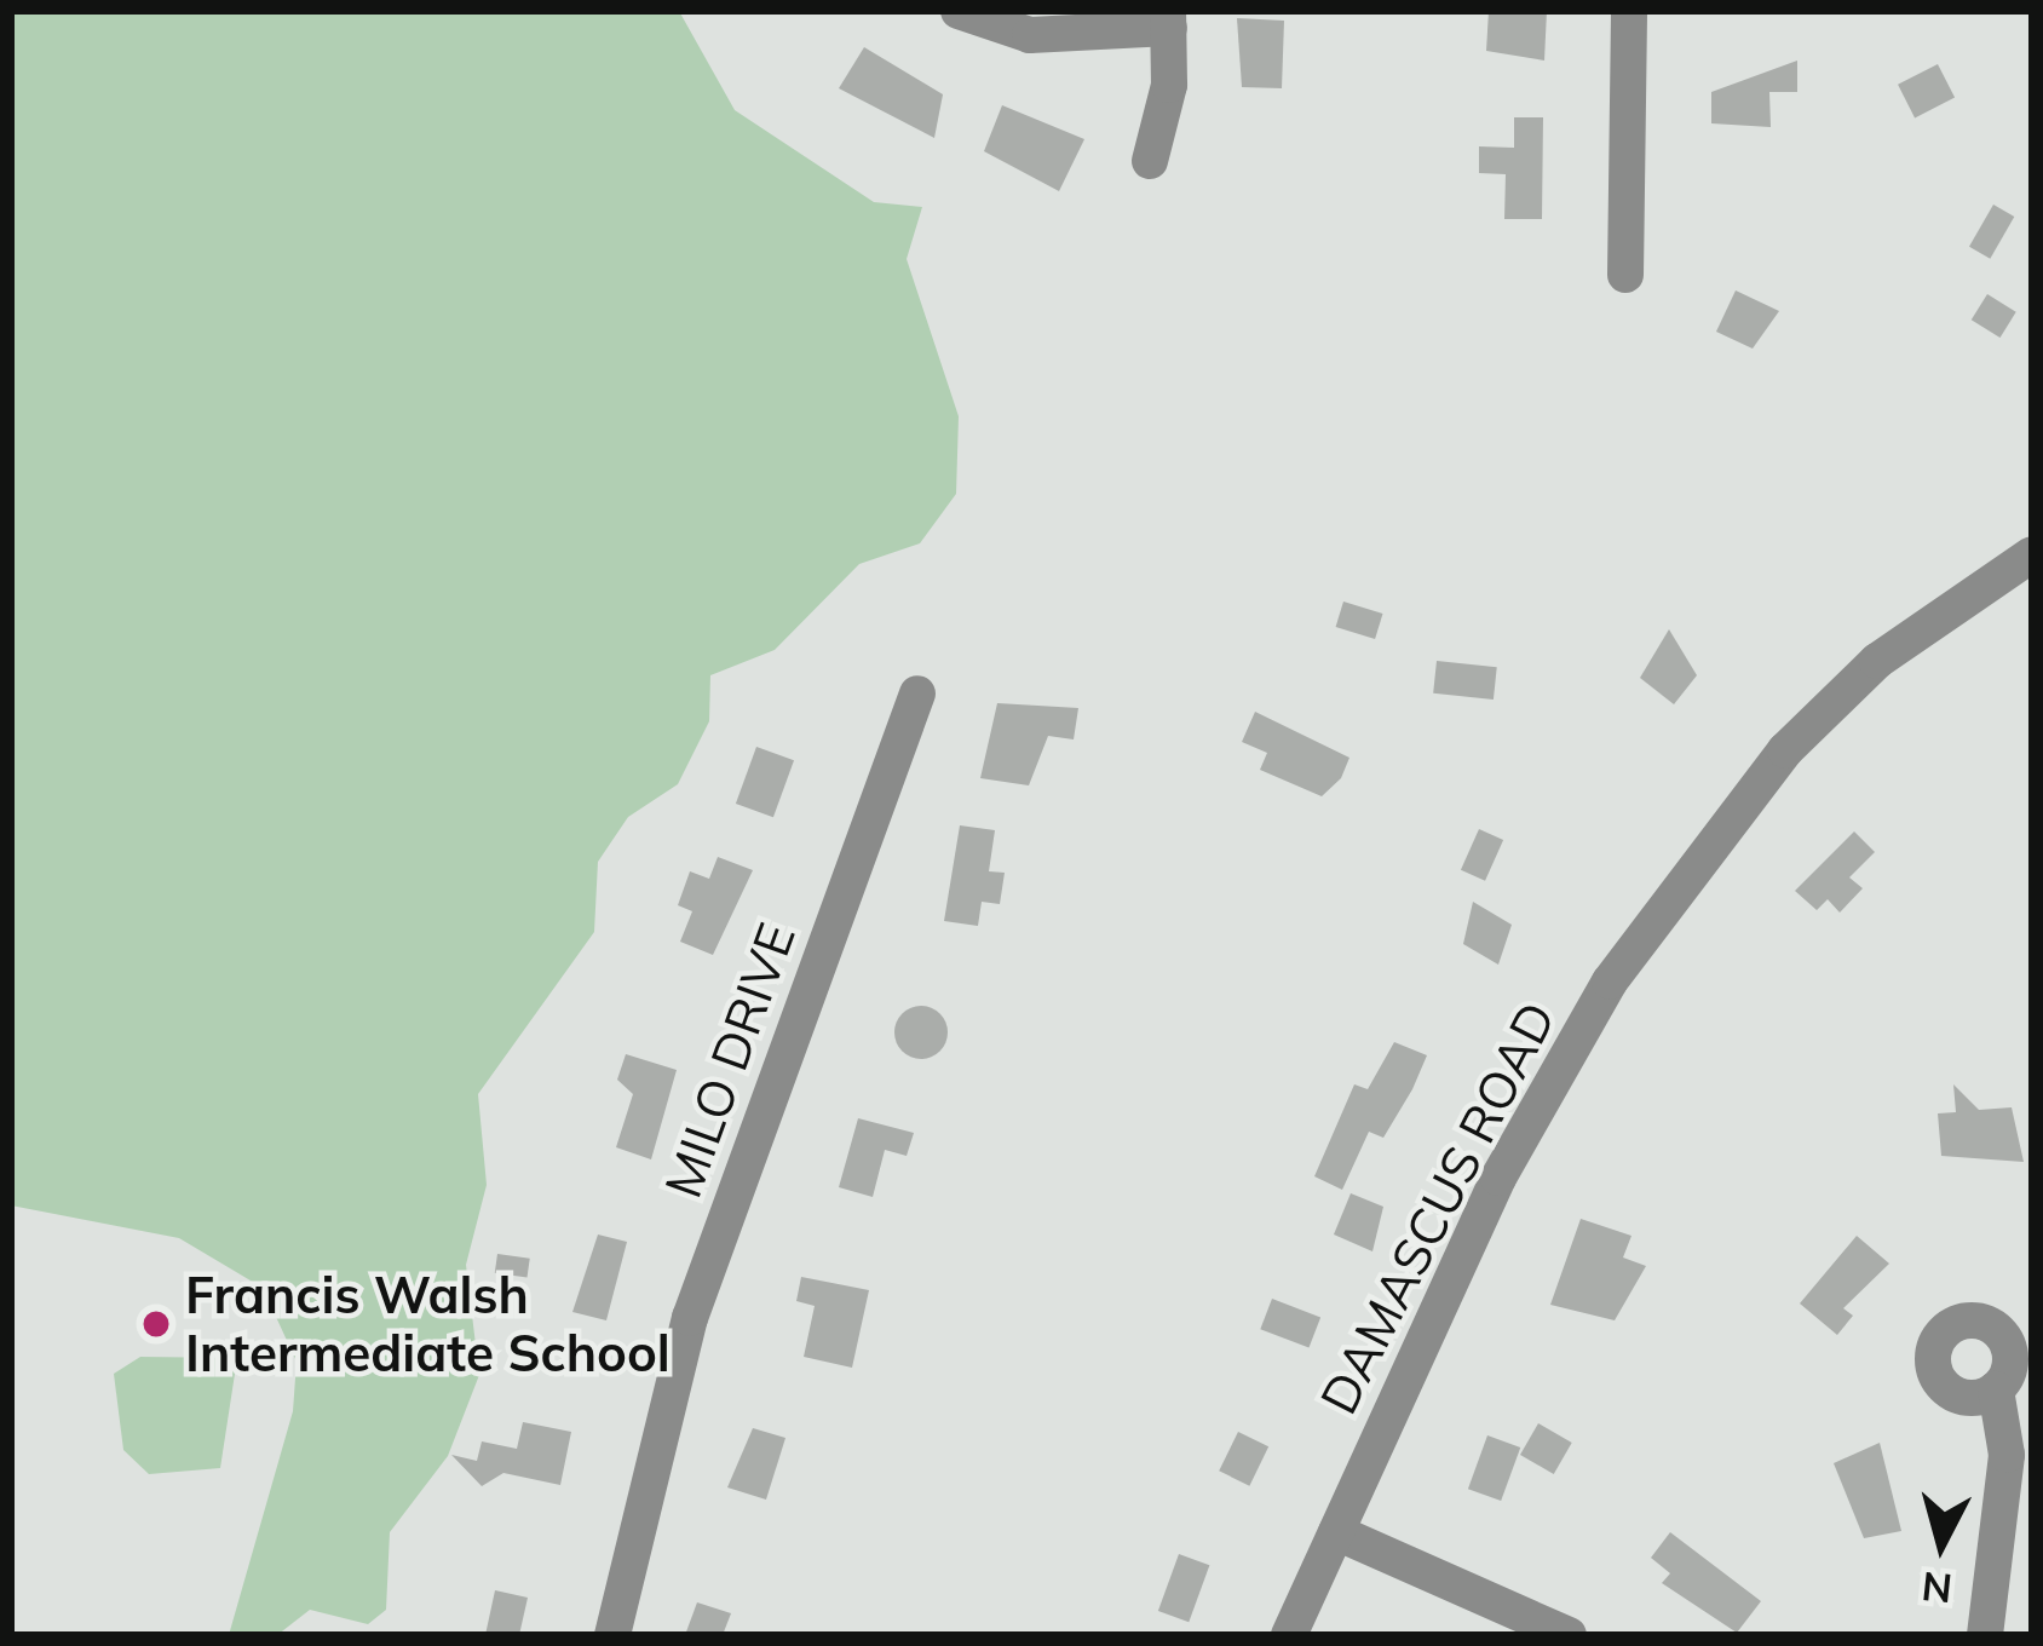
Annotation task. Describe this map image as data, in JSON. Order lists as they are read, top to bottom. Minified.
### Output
{"streets":{"street":["MILO DRIVE","DAMASCUS ROAD"]},"places":["Francis Walsh Intermediate School"],"north":"bottom"}
